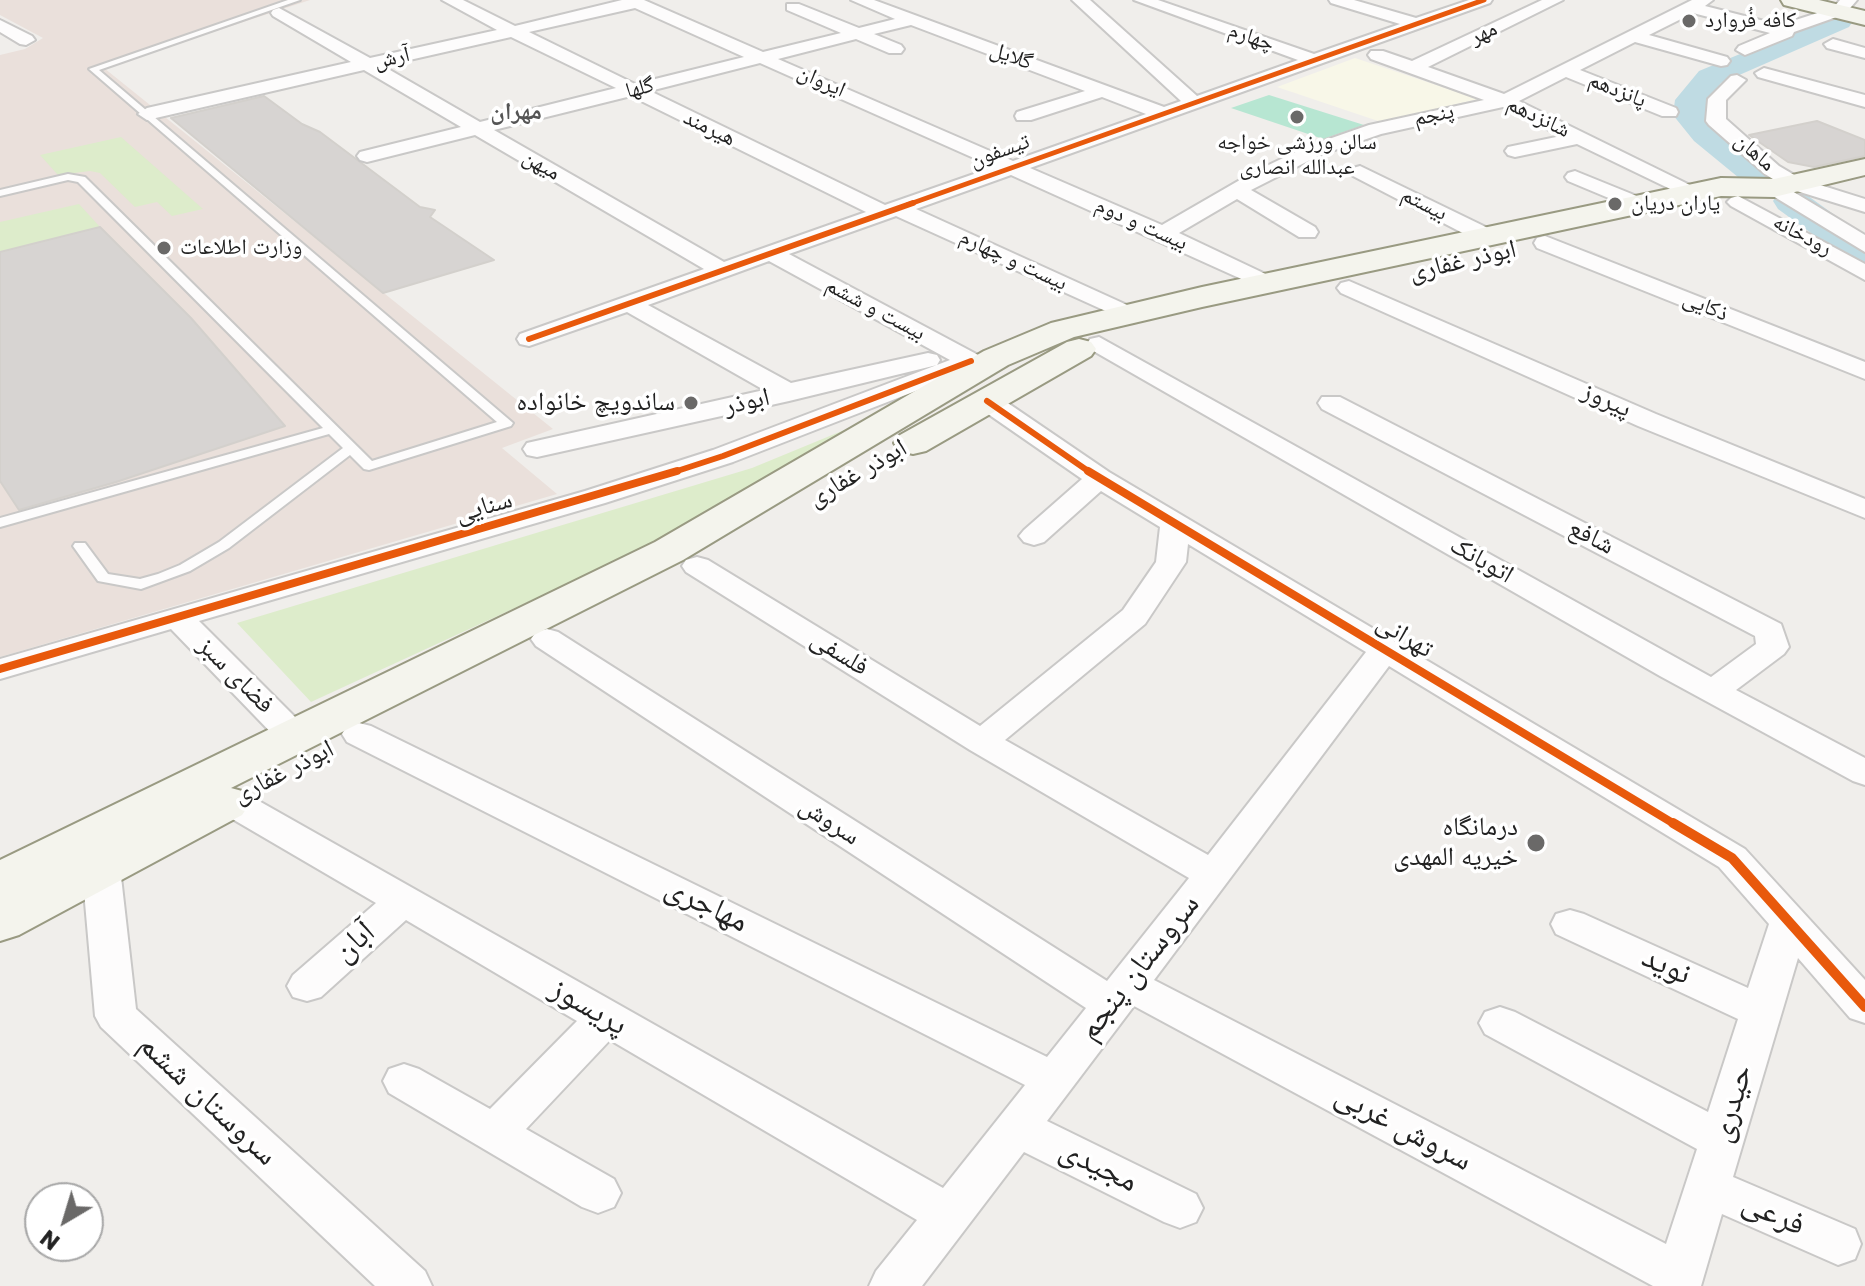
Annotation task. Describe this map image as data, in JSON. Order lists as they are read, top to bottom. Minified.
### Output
{"streets":{"main road":["ابوذر غفاری"],"street":["مهر","چهارم","گلایل","آرش","ایروان","گلها","پانزدهم","پنجم","شانزدهم","هیرمند","تیسفون","ماهان","میهن","بیستم","بیست و دوم","رودخانه","بیست و چهارم","ذکایی","بیست و ششم","پیروز","ابوذر","سنایی","شافع","اتوبانک","تهرانی","فلسفی","فضای سبز","سروش","مهاجری","آبان","نوید","سروستان پنجم","پریسوز","سروستان ششم","حیدری","سروش غربی","مجیدی","فرعی"]},"crossings":[["مهر","شانزدهم"],["چهارم","تیسفون"],["گلایل","گلها"],["گلایل","تیسفون"],["آرش","ایروان"],["آرش","هیرمند"],["آرش","میهن"],["ایروان","گلها"],["ایروان","تیسفون"],["ایروان","بیست و دوم"],["گلها","هیرمند"],["گلها","میهن"],["پانزدهم","پنجم"],["پنجم","شانزدهم"],["پنجم","بیست و دوم"],["شانزدهم","ابوذر غفاری"],["هیرمند","تیسفون"],["هیرمند","بیست و چهارم"],["تیسفون","میهن"],["تیسفون","بیست و دوم"],["تیسفون","بیست و چهارم"],["تیسفون","بیست و ششم"],["ماهان","رودخانه"],["ماهان","ابوذر غفاری"],["بیستم","ابوذر غفاری"],["بیست و دوم","ابوذر غفاری"],["رودخانه","ابوذر غفاری"],["بیست و چهارم","ابوذر غفاری"],["ابوذر غفاری","ذکایی"],["ابوذر غفاری","بیست و ششم"],["ابوذر غفاری","پیروز"],["ابوذر غفاری","ابوذر"],["ابوذر غفاری","سنایی"],["ابوذر غفاری","اتوبانک"],["ابوذر غفاری","تهرانی"],["ابوذر غفاری","فلسفی"],["ابوذر غفاری","فضای سبز"],["ابوذر غفاری","سروش"],["ابوذر غفاری","مهاجری"],["ابوذر غفاری","پریسوز"],["ابوذر غفاری","سروستان ششم"],["بیست و ششم","ابوذر"],["بیست و ششم","سنایی"],["بیست و ششم","تهرانی"],["ابوذر","سنایی"],["ابوذر","تهرانی"],["سنایی","تهرانی"],["سنایی","فضای سبز"],["شافع","اتوبانک"],["تهرانی","سروستان پنجم"],["تهرانی","حیدری"],["فلسفی","سروستان پنجم"],["سروش","سروستان پنجم"],["سروش","سروش غربی"],["مهاجری","سروستان پنجم"],["آبان","پریسوز"],["نوید","حیدری"],["سروستان پنجم","پریسوز"],["سروستان پنجم","سروش غربی"],["سروستان پنجم","مجیدی"],["حیدری","سروش غربی"],["حیدری","فرعی"]],"districts":["مهران"],"places":["کافه فُروارد","سالن ورزشی خواجه عبدالله انصاری","یاران دریان","وزارت اطلاعات","ساندویچ خانواده","درمانگاه خیریه المهدی"],"north":"bottom left"}
